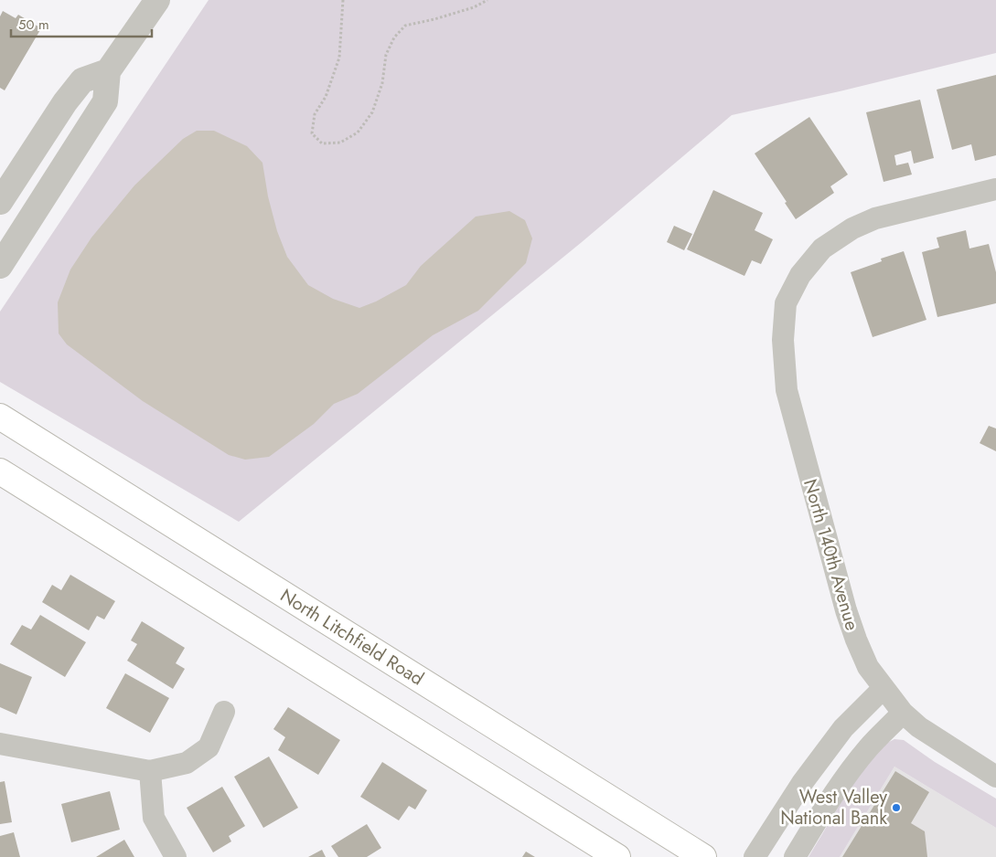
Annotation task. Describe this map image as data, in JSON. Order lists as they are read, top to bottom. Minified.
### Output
{"streets":{"main road":["North Litchfield Road"],"street":["North 140th Avenue"]},"places":["West Valley National Bank"],"scale_bar":"50 m"}
